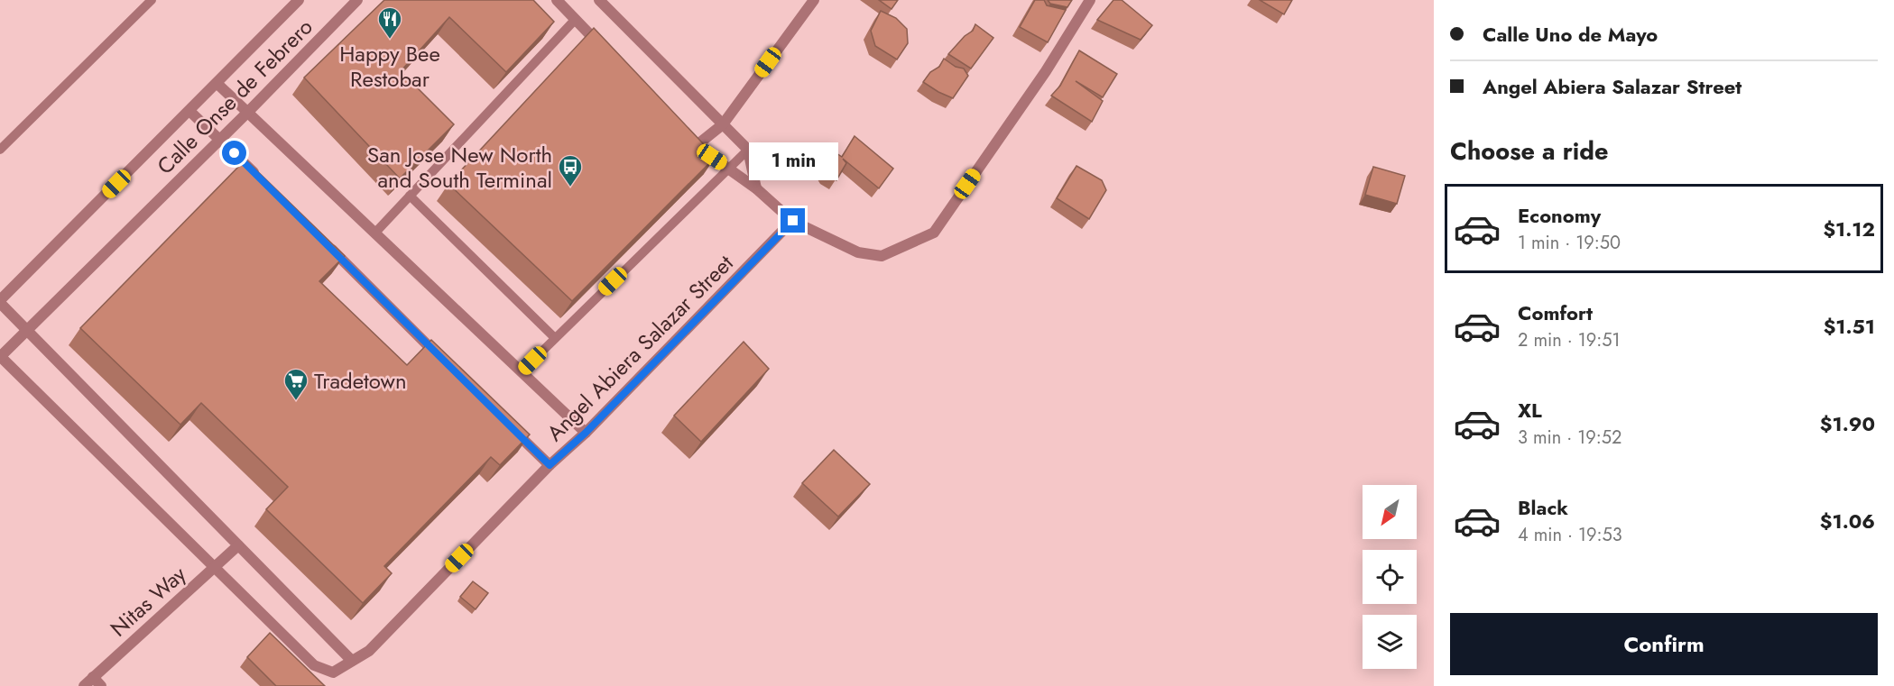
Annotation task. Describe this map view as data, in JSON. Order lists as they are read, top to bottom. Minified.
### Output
{"streets":{"street":["Calle Onse de Febrero","Angel Abiera Salazar Street","Nitas Way"]},"crossings":[["Angel Abiera Salazar Street","Nitas Way"]],"places":{"restaurant":["Happy Bee Restobar"],"bus stop":["San Jose New North and South Terminal"],"supermarket":["Tradetown"]},"north":"bottom left","page":{"banner":["Calle Uno de Mayo","Angel Abiera Salazar Street"],"heading":"Choose a ride","bubble":"1 min","list":[{"name":"Economy","note":"1 min · 19:50","value":"$1.12"},{"name":"Comfort","note":"2 min · 19:51","value":"$1.51"},{"name":"XL","note":"3 min · 19:52","value":"$1.90"},{"name":"Black","note":"4 min · 19:53","value":"$1.06"}],"buttons":"Confirm"}}
